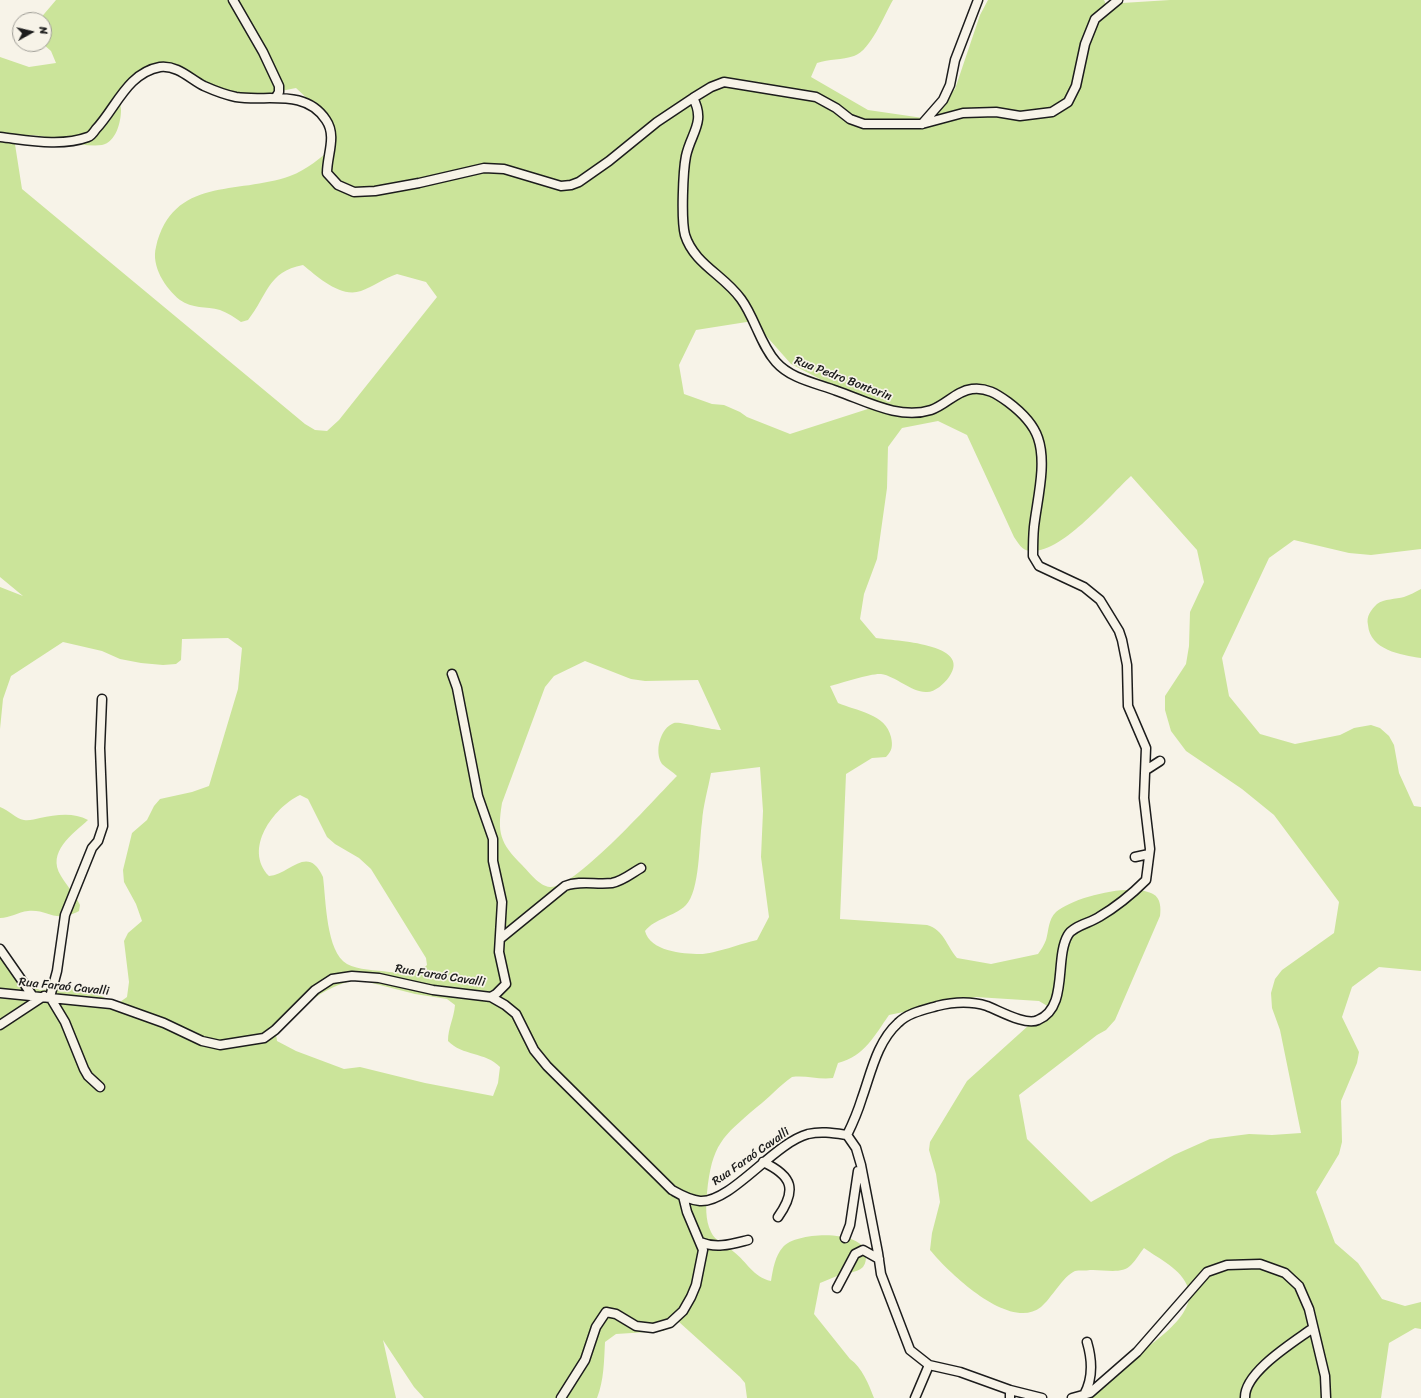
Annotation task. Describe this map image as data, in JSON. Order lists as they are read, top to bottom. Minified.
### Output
{"streets":{"street":["Rua Pedro Bontorin","Rua Faraó Cavalli"]},"crossings":[["Rua Pedro Bontorin","Rua Faraó Cavalli"]],"north":"right"}
